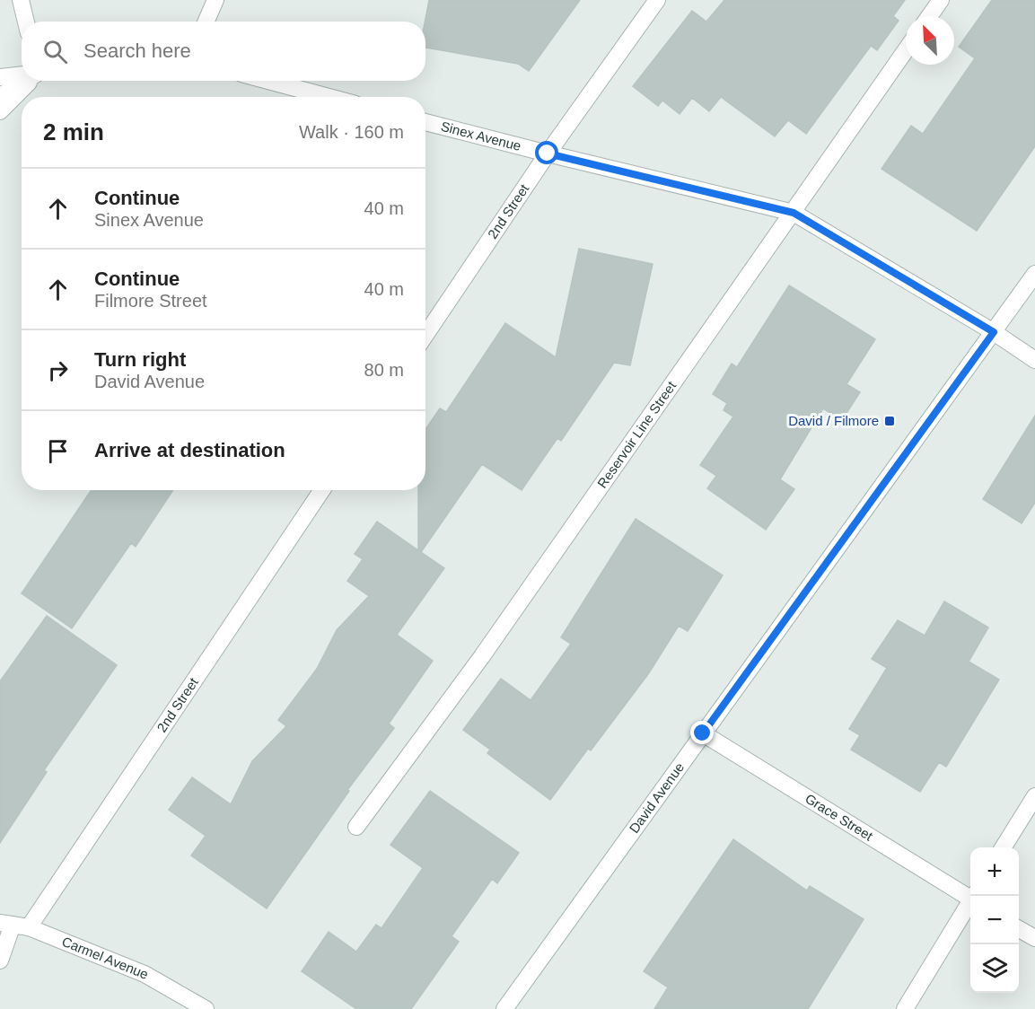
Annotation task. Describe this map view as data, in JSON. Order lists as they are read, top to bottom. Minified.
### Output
{"streets":{"street":["Sinex Avenue","2nd Street","Reservoir Line Street","David Avenue","Grace Street","Carmel Avenue"]},"crossings":[["Sinex Avenue","2nd Street"],["Sinex Avenue","Reservoir Line Street"],["Sinex Avenue","David Avenue"],["2nd Street","Carmel Avenue"],["David Avenue","Grace Street"]],"places":{"transit":["David / Filmore"]},"north":"top left","page":{"search":"Search here","heading":["2 min","Walk · 160 m"],"list":[["Continue","Sinex Avenue","40 m"],["Continue","Filmore Street","40 m"],["Turn right","David Avenue","80 m"],"Arrive at destination"],"map_buttons":["+","−"]}}
